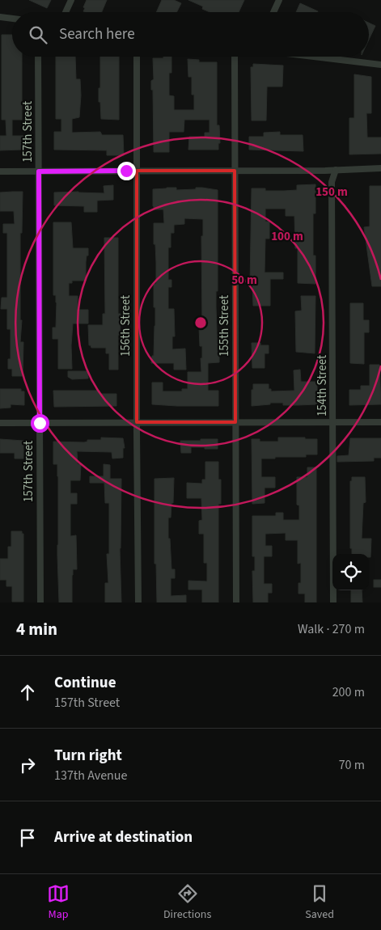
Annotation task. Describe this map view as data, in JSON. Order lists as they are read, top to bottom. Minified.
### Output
{"streets":{"street":["157th Street","156th Street","155th Street","154th Street"]},"page":{"search":"Search here","heading":["4 min","Walk · 270 m"],"list":[["Continue","157th Street","200 m"],["Turn right","137th Avenue","70 m"],"Arrive at destination"],"nav":["Map","Directions","Saved"]},"rings":["150 m","100 m","50 m"]}
